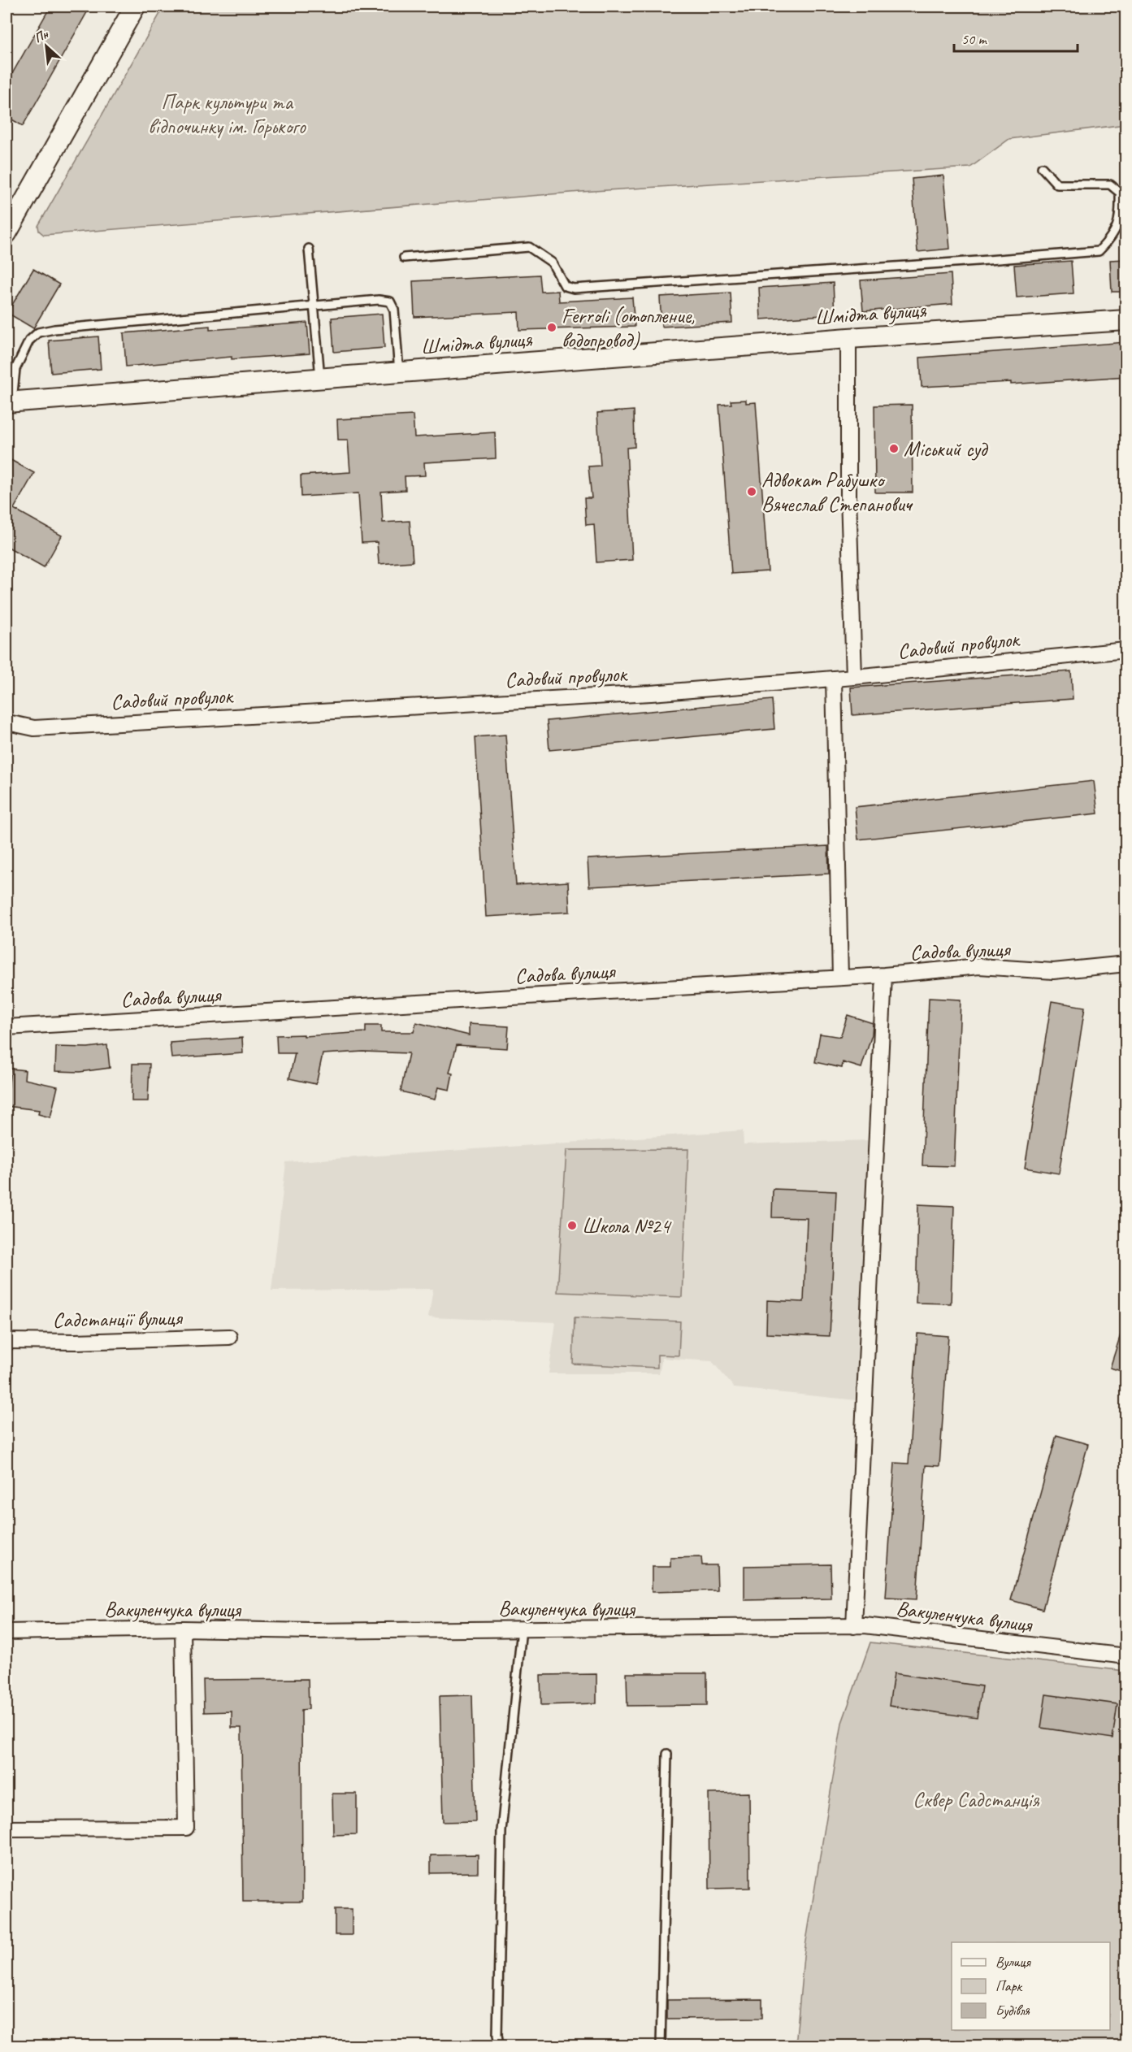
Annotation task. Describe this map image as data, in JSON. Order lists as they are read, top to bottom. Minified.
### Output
{"streets":{"street":["Шмідта вулиця","Садовий провулок","Садова вулиця","Садстанції вулиця","Вакуленчука вулиця"]},"parks":["Парк культури та відпочинку ім. Горького","Сквер Садстанція"],"places":["Ferroli (отопление, водопровод)","Міський суд","Адвокат Рабушко Вячеслав Степанович","Школа №24"],"legend":["Вулиця","Парк","Будівля"],"scale_bar":"50 m","north":"top left"}
